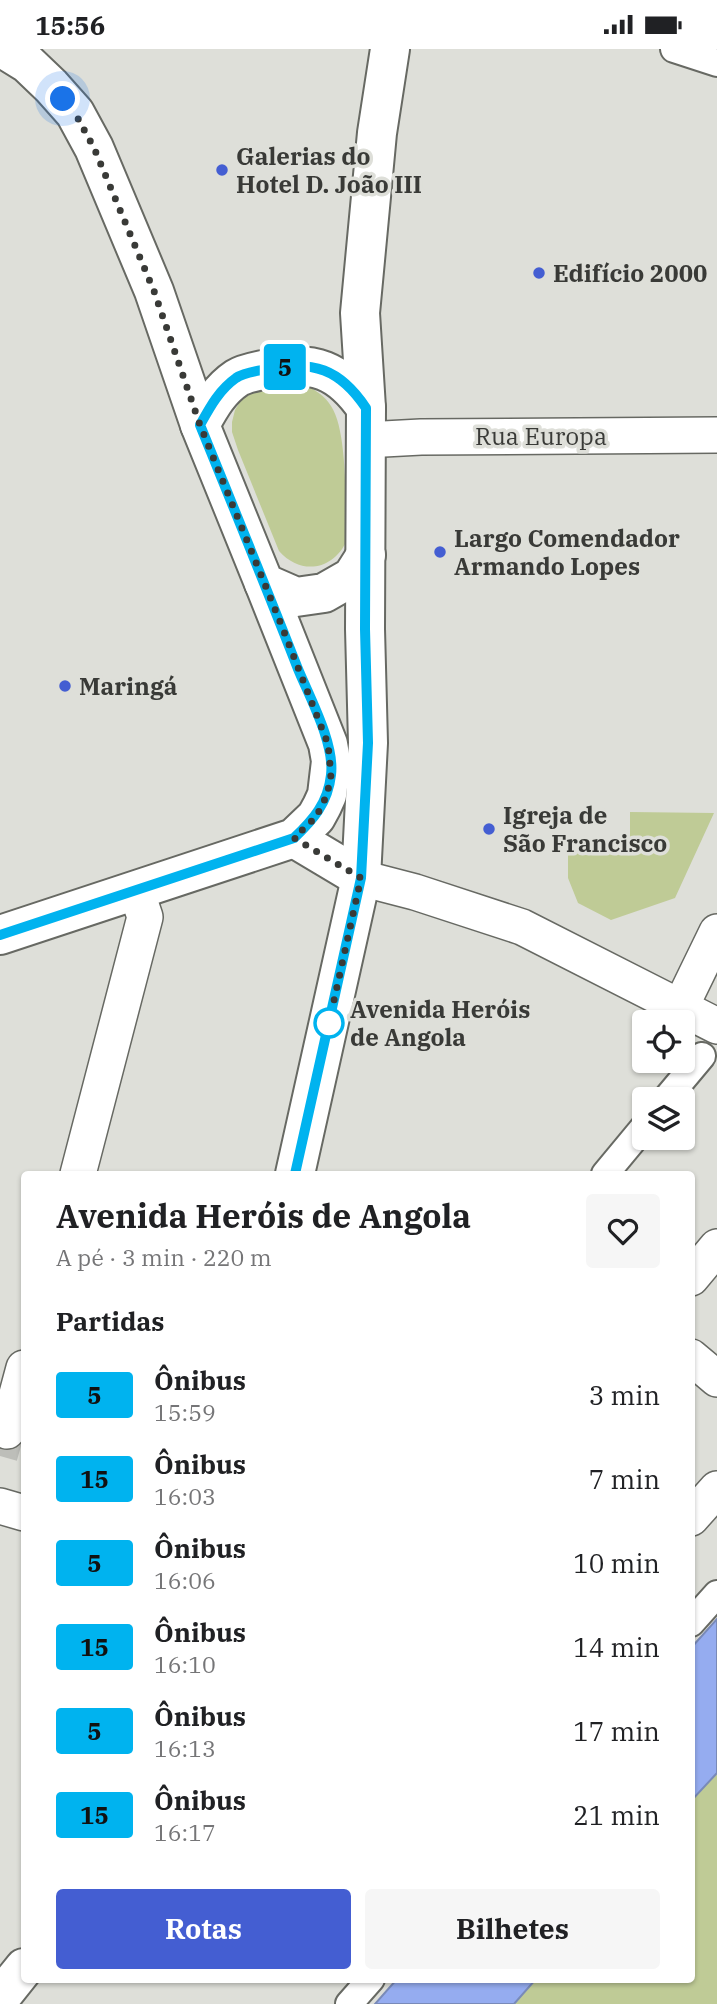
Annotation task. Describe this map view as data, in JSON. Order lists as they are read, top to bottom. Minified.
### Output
{"streets":{"street":["Rua Europa"]},"places":["Galerias do Hotel D. João III","Edifício 2000","Largo Comendador Armando Lopes","Maringá","Igreja de São Francisco","Avenida Heróis de Angola"],"lines":["bus line 5"],"page":{"status":"15:56","on_map":"5","heading":[["Avenida Heróis de Angola","A pé · 3 min · 220 m"],"Partidas"],"list":[{"mark":"5","name":"Ônibus","note":"15:59","value":"3 min"},{"mark":"15","name":"Ônibus","note":"16:03","value":"7 min"},{"mark":"5","name":"Ônibus","note":"16:06","value":"10 min"},{"mark":"15","name":"Ônibus","note":"16:10","value":"14 min"},{"mark":"5","name":"Ônibus","note":"16:13","value":"17 min"},{"mark":"15","name":"Ônibus","note":"16:17","value":"21 min"}],"buttons":["Rotas","Bilhetes"]}}
